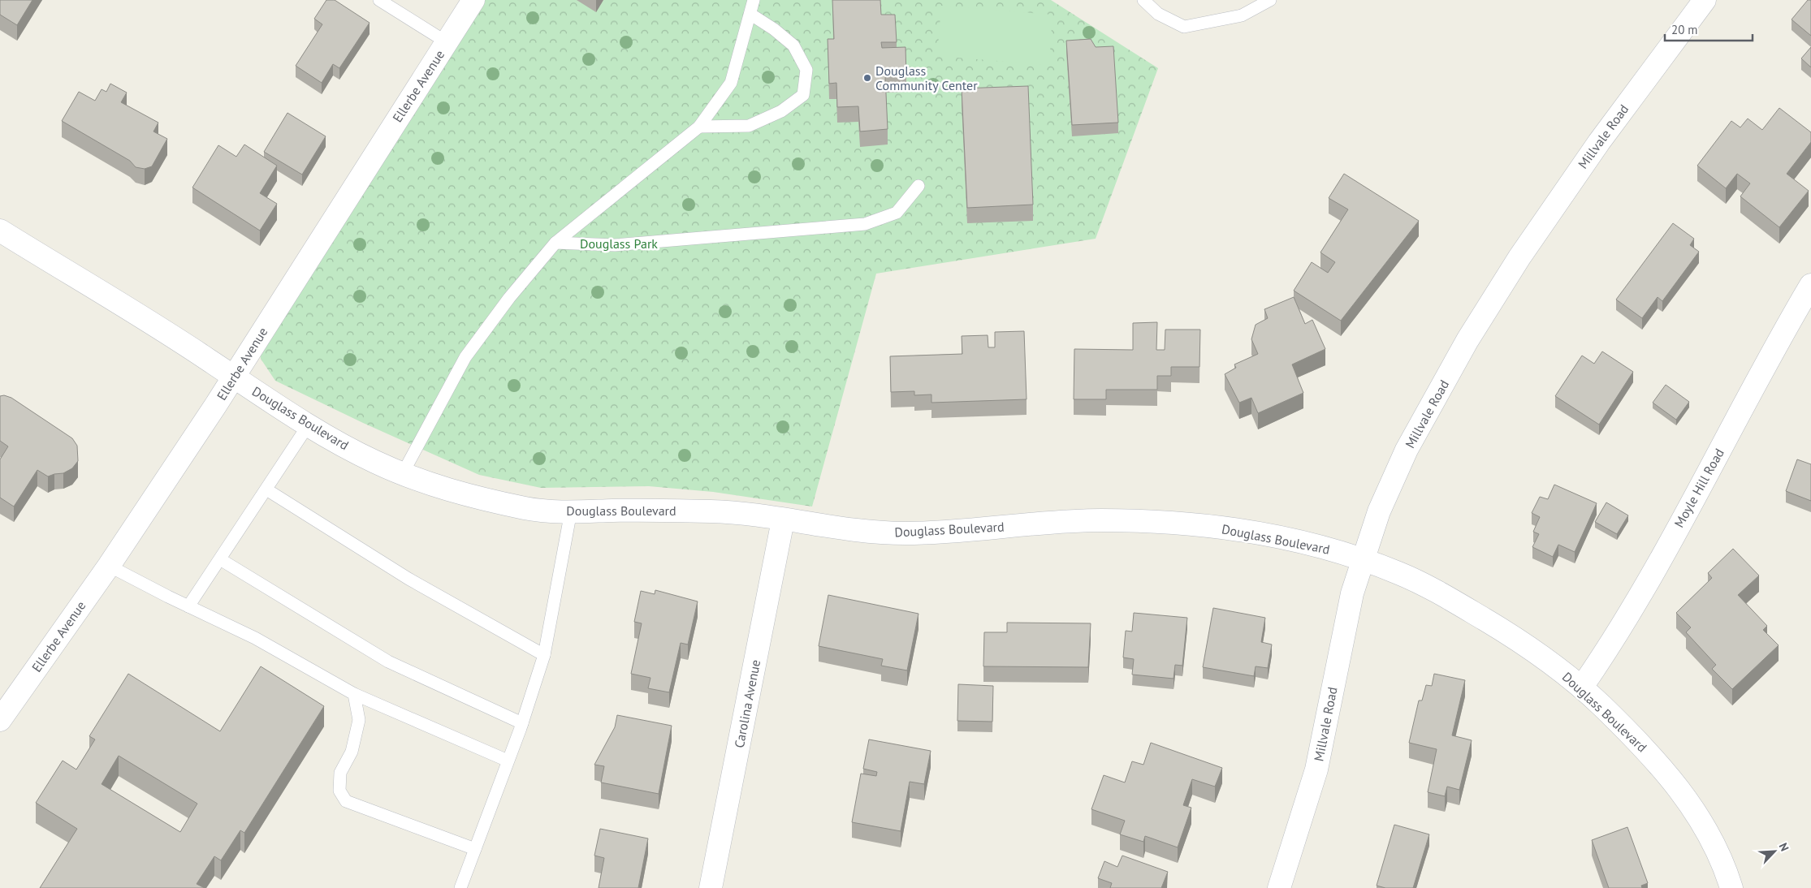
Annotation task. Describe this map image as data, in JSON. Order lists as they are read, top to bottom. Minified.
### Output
{"streets":{"street":["Ellerbe Avenue","Millvale Road","Douglass Boulevard","Moyle Hill Road","Carolina Avenue"]},"crossings":[["Ellerbe Avenue","Douglass Boulevard"],["Millvale Road","Douglass Boulevard"],["Douglass Boulevard","Moyle Hill Road"],["Douglass Boulevard","Carolina Avenue"]],"parks":["Douglass Park"],"places":["Douglass Community Center"],"scale_bar":"20 m","north":"top right"}
